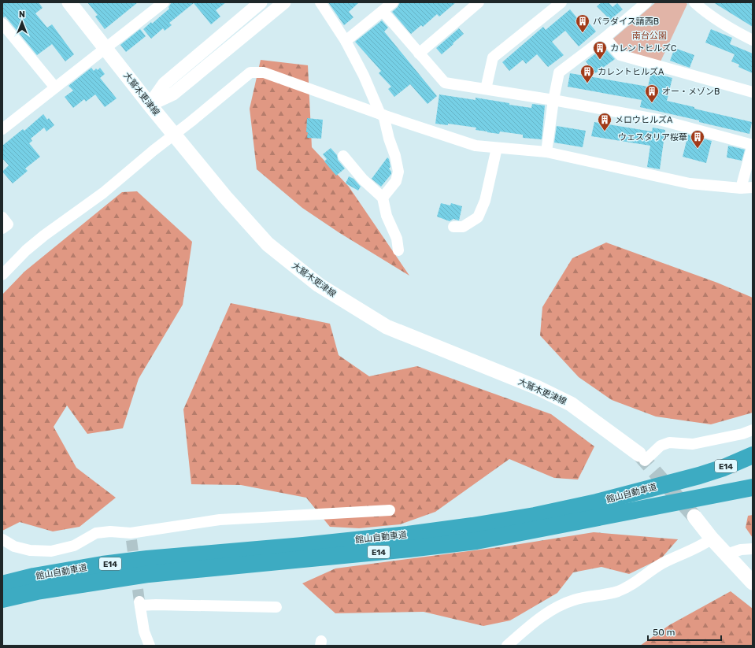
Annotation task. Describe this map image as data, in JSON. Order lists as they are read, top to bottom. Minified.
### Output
{"streets":{"highway":["E14","館山自動車道"],"main road":["大鷲木更津線"]},"parks":["南台公園"],"places":{"building":["パラダイス請西B","カレントヒルズC","カレントヒルズA","オー・メゾンB","メロウヒルズA","ウェスタリア桜華"]},"scale_bar":"50 m","north":"top"}
